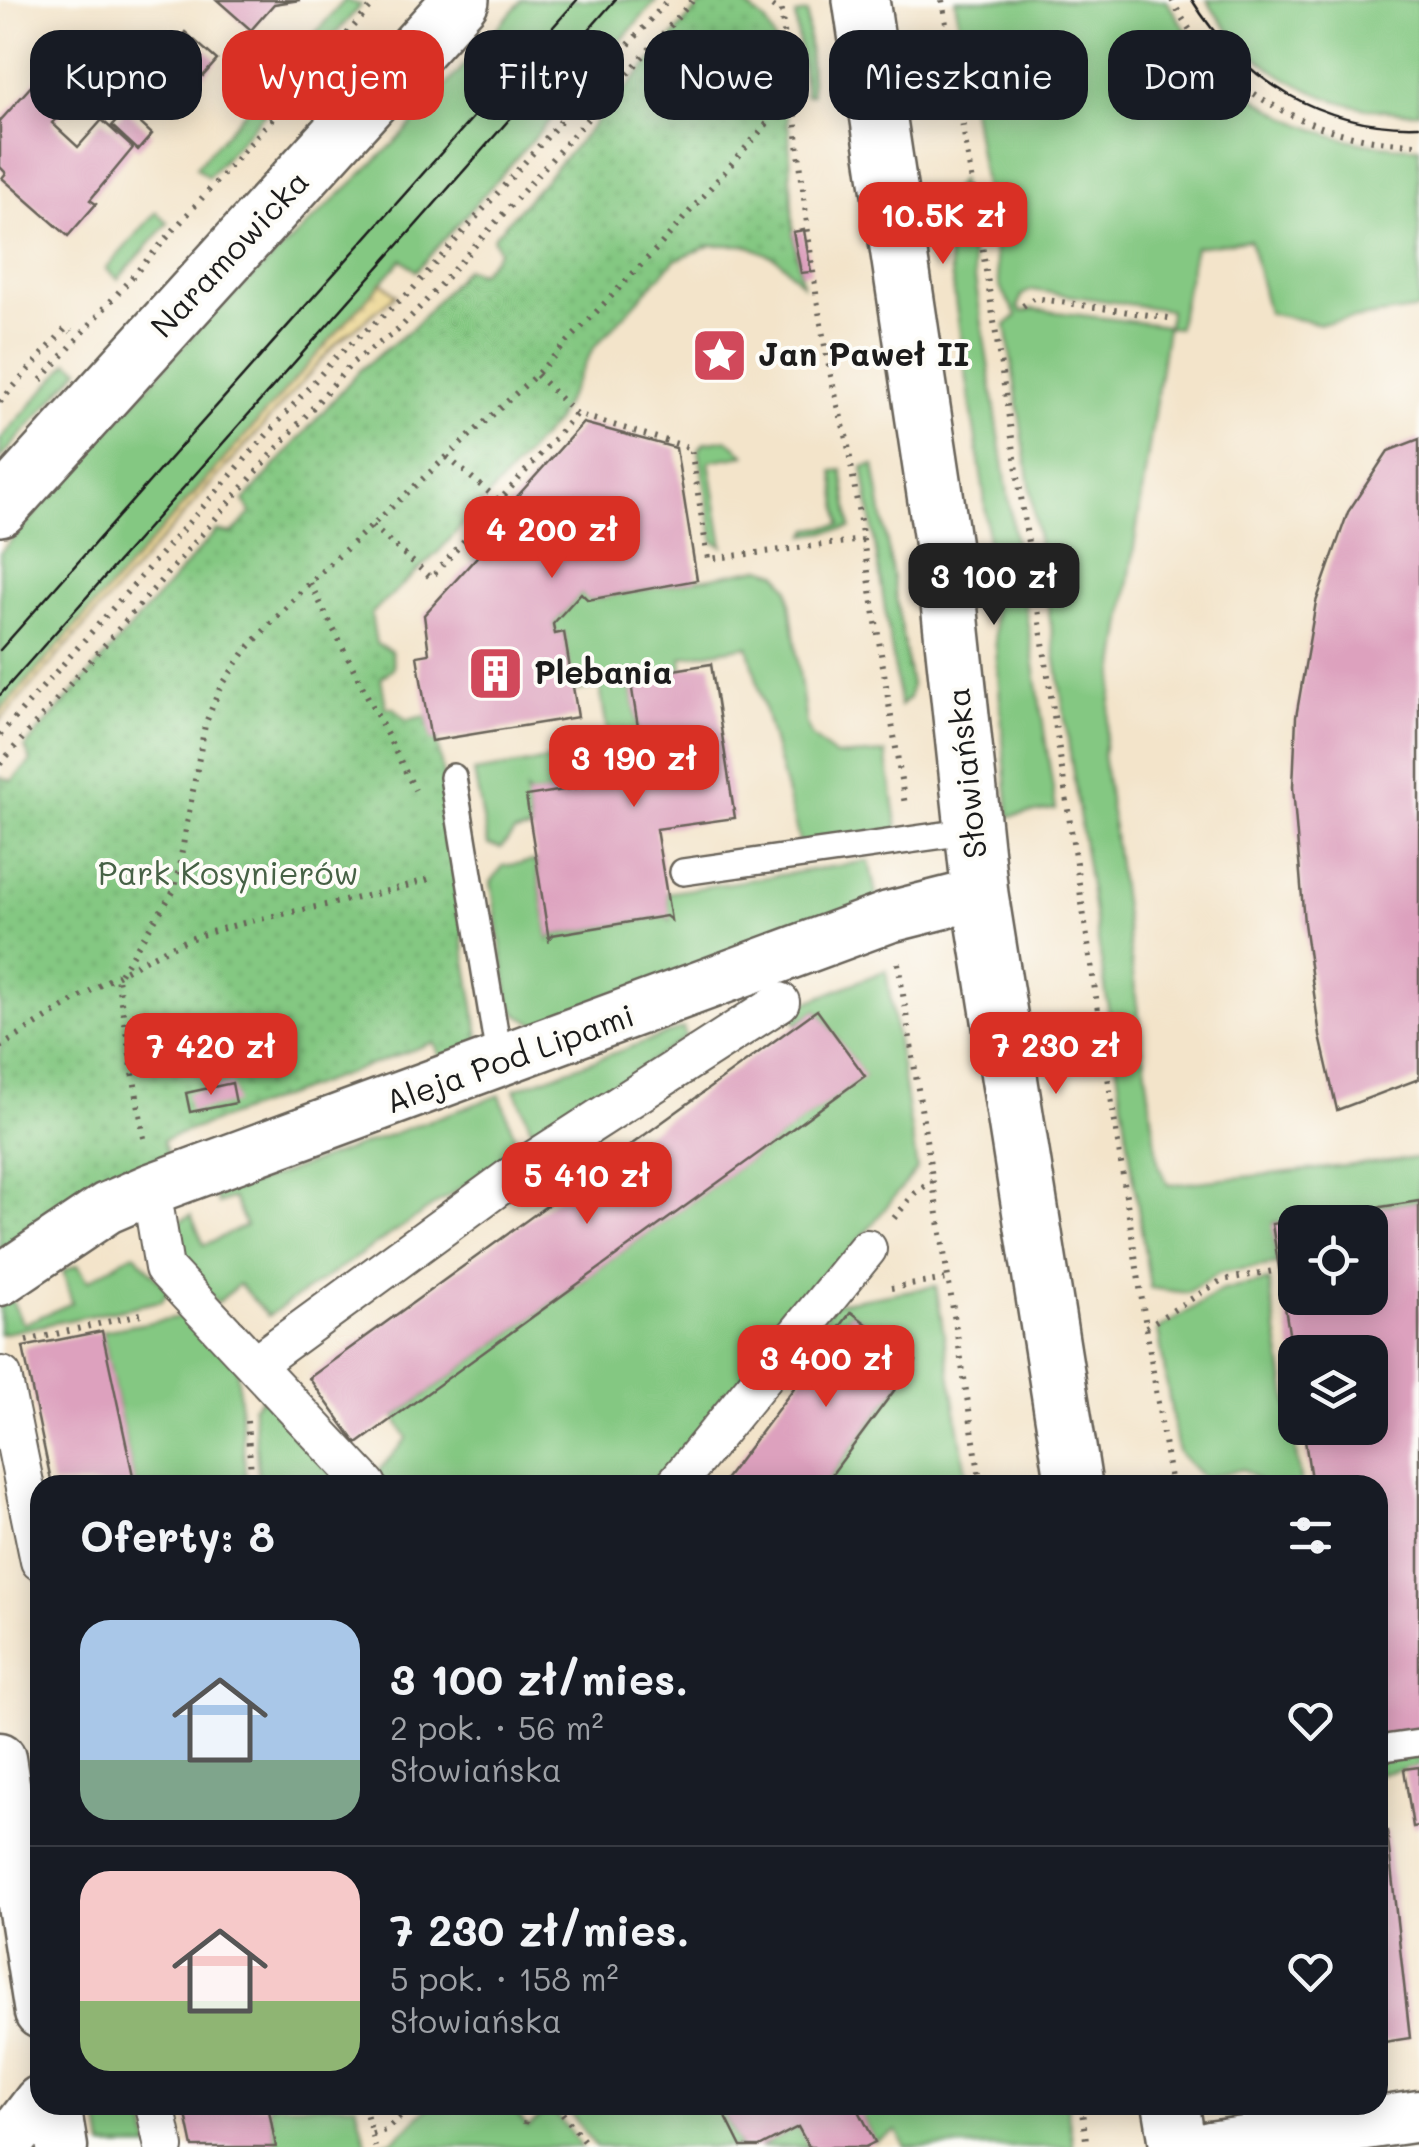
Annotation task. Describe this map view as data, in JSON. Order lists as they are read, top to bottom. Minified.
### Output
{"streets":{"street":["Naramowicka","Słowiańska","Aleja Pod Lipami"]},"crossings":[["Słowiańska","Aleja Pod Lipami"]],"parks":["Park Kosynierów"],"places":{"place":["Jan Paweł II"],"building":["Plebania"]},"page":{"chip":["Kupno","Wynajem","Filtry","Nowe","Mieszkanie","Dom"],"price":["10.5K zł","4 200 zł","3 100 zł","3 190 zł","7 230 zł","7 420 zł","5 410 zł","3 400 zł"],"heading":"Oferty: 8","list":[{"name":"3 100 zł/mies.","note":"2 pok. · 56 m² · Słowiańska"},{"name":"7 230 zł/mies.","note":"5 pok. · 158 m² · Słowiańska"}]}}
